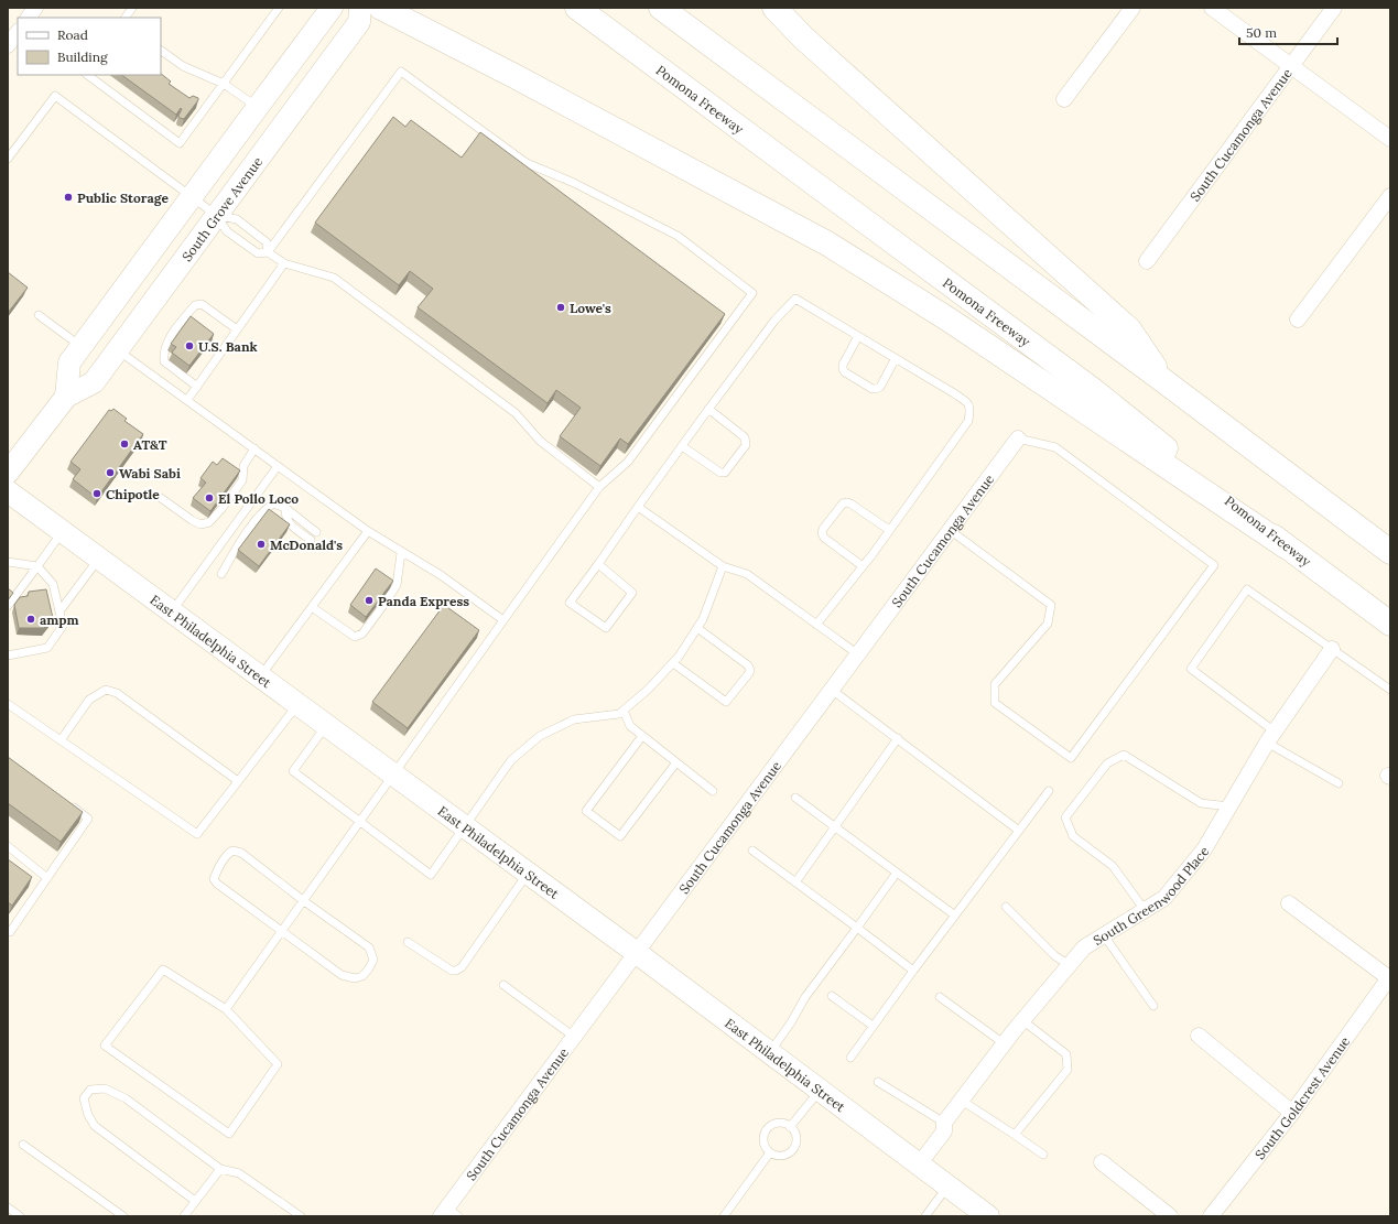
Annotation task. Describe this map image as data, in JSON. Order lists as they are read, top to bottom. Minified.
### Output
{"streets":{"highway":["Pomona Freeway"],"street":["South Cucamonga Avenue","South Grove Avenue","East Philadelphia Street","South Greenwood Place","South Goldcrest Avenue"]},"crossings":[["South Cucamonga Avenue","East Philadelphia Street"],["East Philadelphia Street","South Greenwood Place"]],"places":["Public Storage","Lowe's","U.S. Bank","AT&T","Wabi Sabi","Chipotle","El Pollo Loco","McDonald's","Panda Express","ampm"],"legend":["Road","Building"],"scale_bar":"50 m"}
